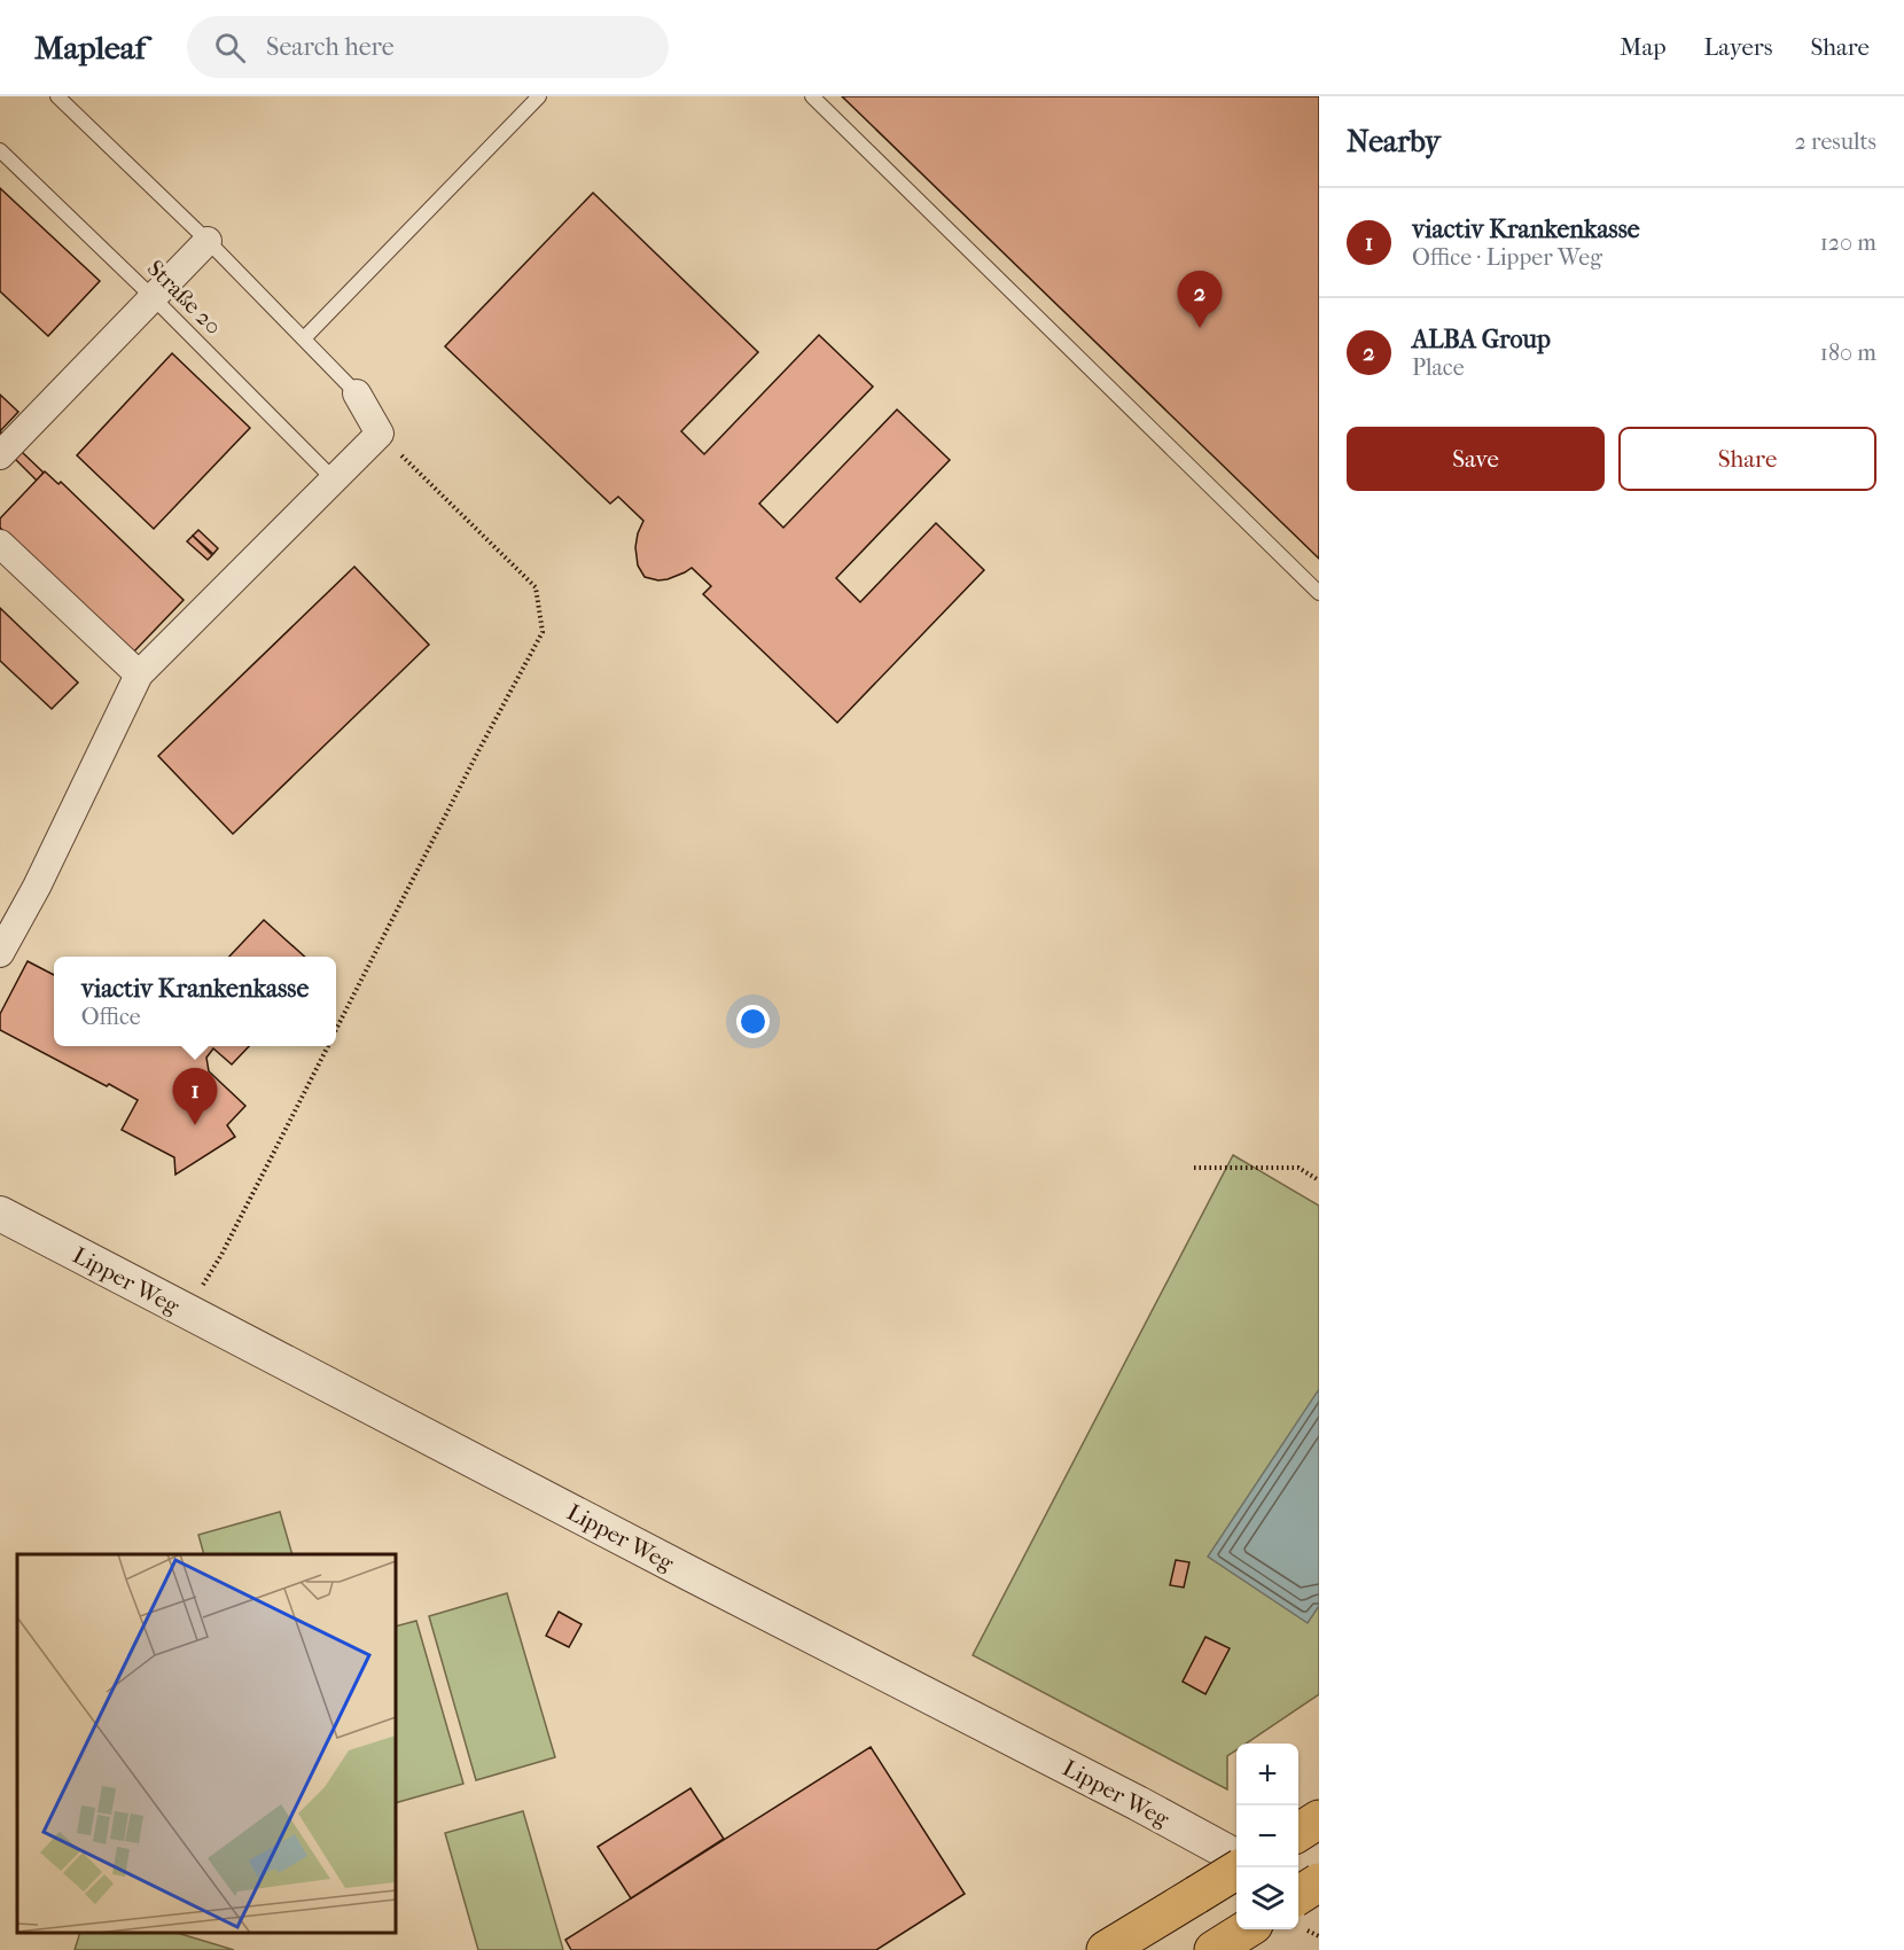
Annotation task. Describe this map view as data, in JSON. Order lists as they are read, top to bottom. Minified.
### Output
{"streets":{"street":["Lipper Weg"],"lane":["Straße 20"]},"page":{"header":"Mapleaf","search":"Search here","nav":["Map","Layers","Share"],"heading":["Nearby","2 results"],"list":[{"mark":"1","name":"viactiv Krankenkasse","note":"Office · Lipper Weg","value":"120 m"},{"mark":"2","name":"ALBA Group","note":"Place","value":"180 m"}],"pins":["2","1"],"buttons":["Save","Share"],"popup":["viactiv Krankenkasse","Office"],"map_buttons":["+","−"]}}
